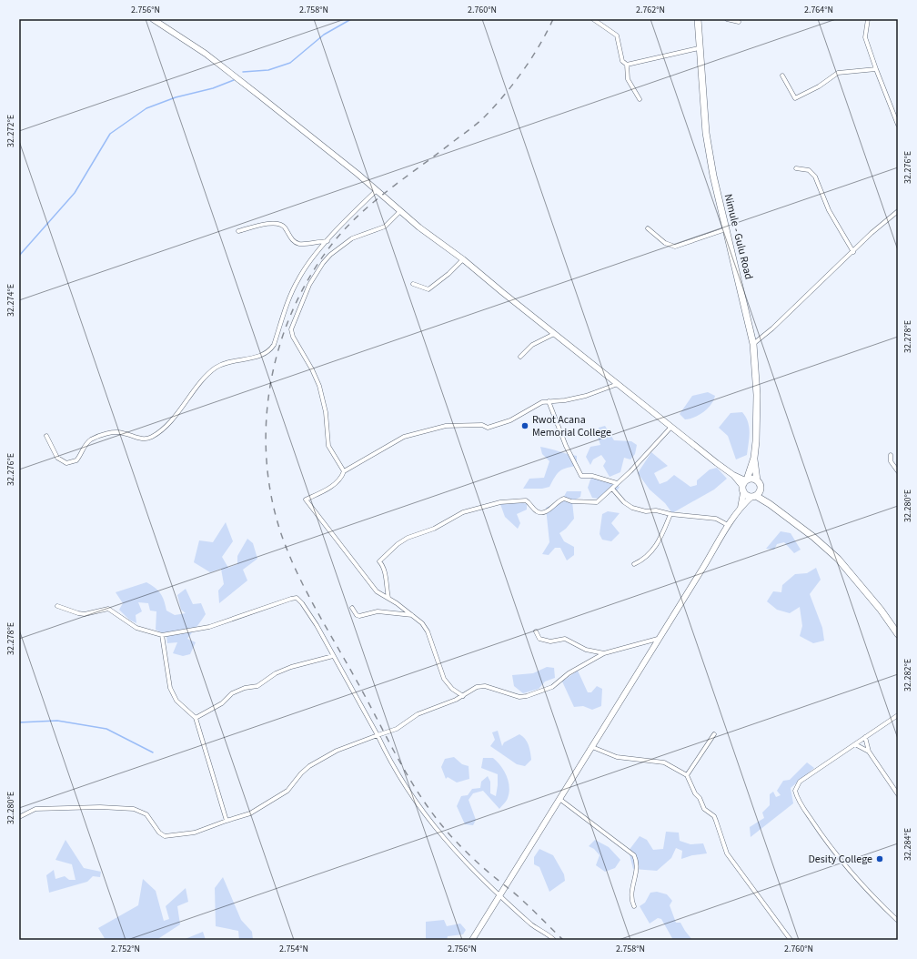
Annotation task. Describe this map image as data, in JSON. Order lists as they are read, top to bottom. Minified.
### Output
{"streets":{"main road":["Nimule - Gulu Road"]},"places":["Rwot Acana Memorial College","Desity College"],"coordinates":["2.756°N","2.758°N","2.760°N","2.762°N","2.764°N","32.272°E","32.276°E","32.274°E","32.278°E","32.280°E","32.282°E","32.284°E","2.752°N","2.754°N"]}
